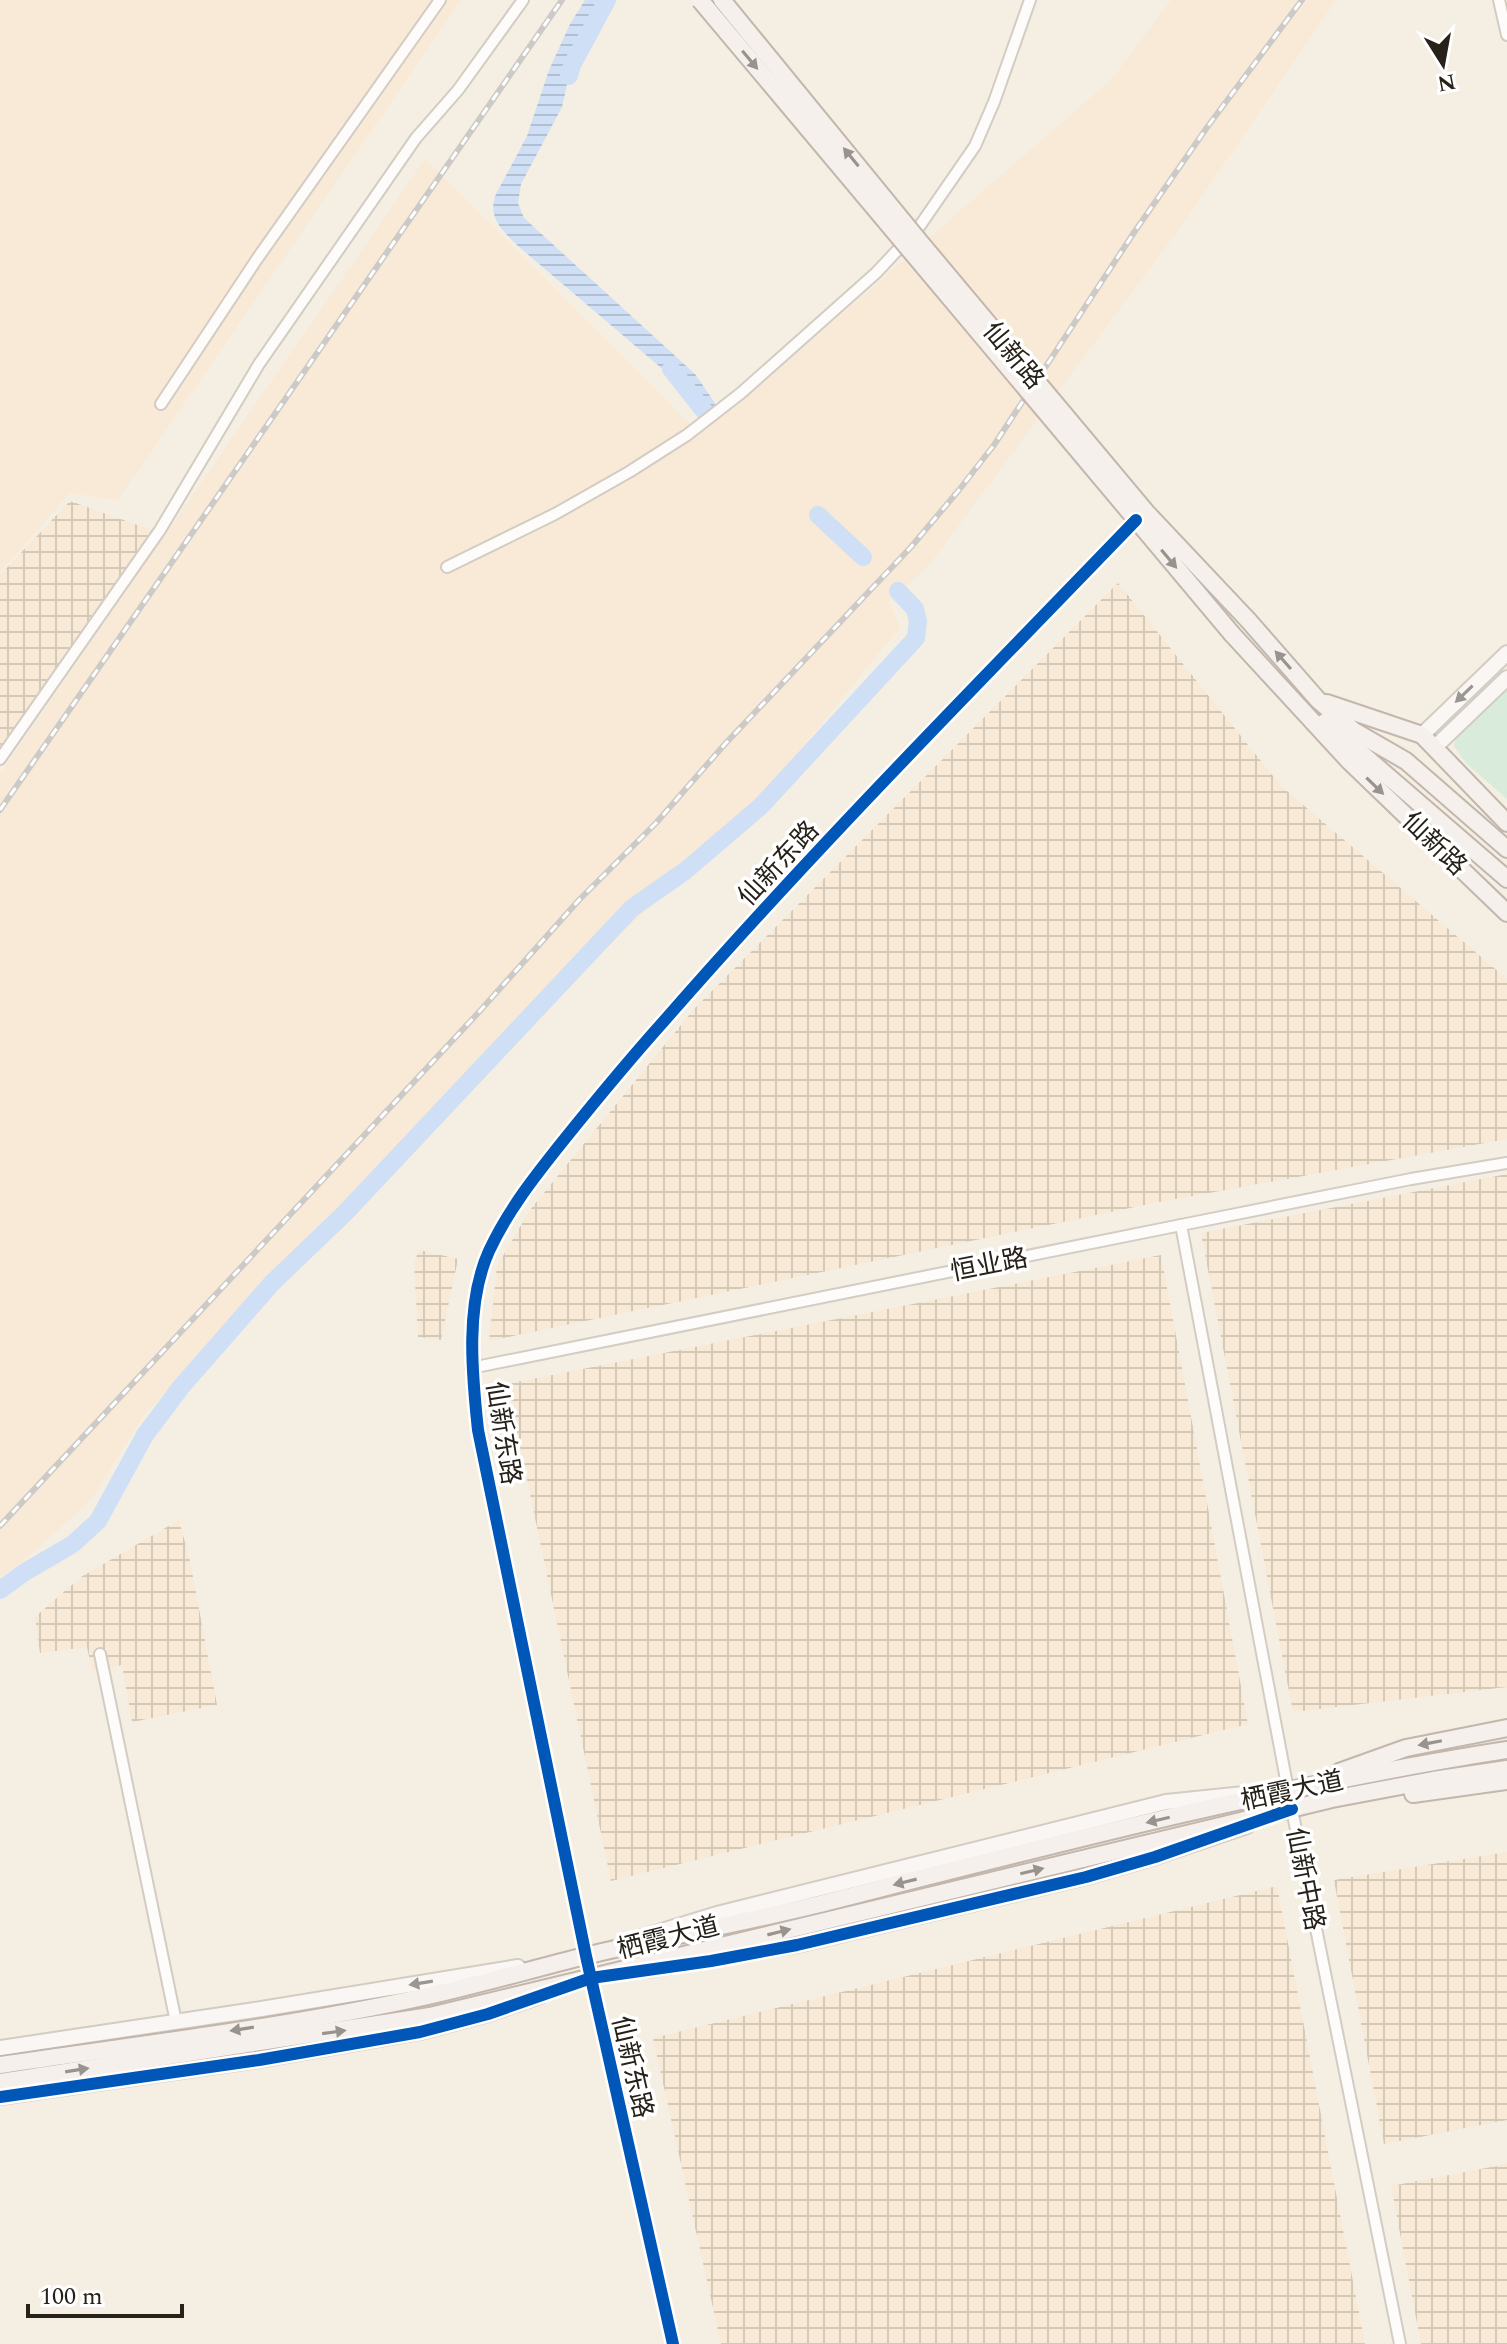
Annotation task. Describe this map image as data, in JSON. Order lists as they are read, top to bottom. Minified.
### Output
{"streets":{"main road":["仙新路","栖霞大道"],"street":["仙新东路","恒业路","仙新中路"]},"crossings":[["仙新路","仙新东路"],["仙新东路","恒业路"],["仙新东路","栖霞大道"],["恒业路","仙新中路"],["栖霞大道","仙新中路"]],"scale_bar":"100 m","north":"bottom"}
